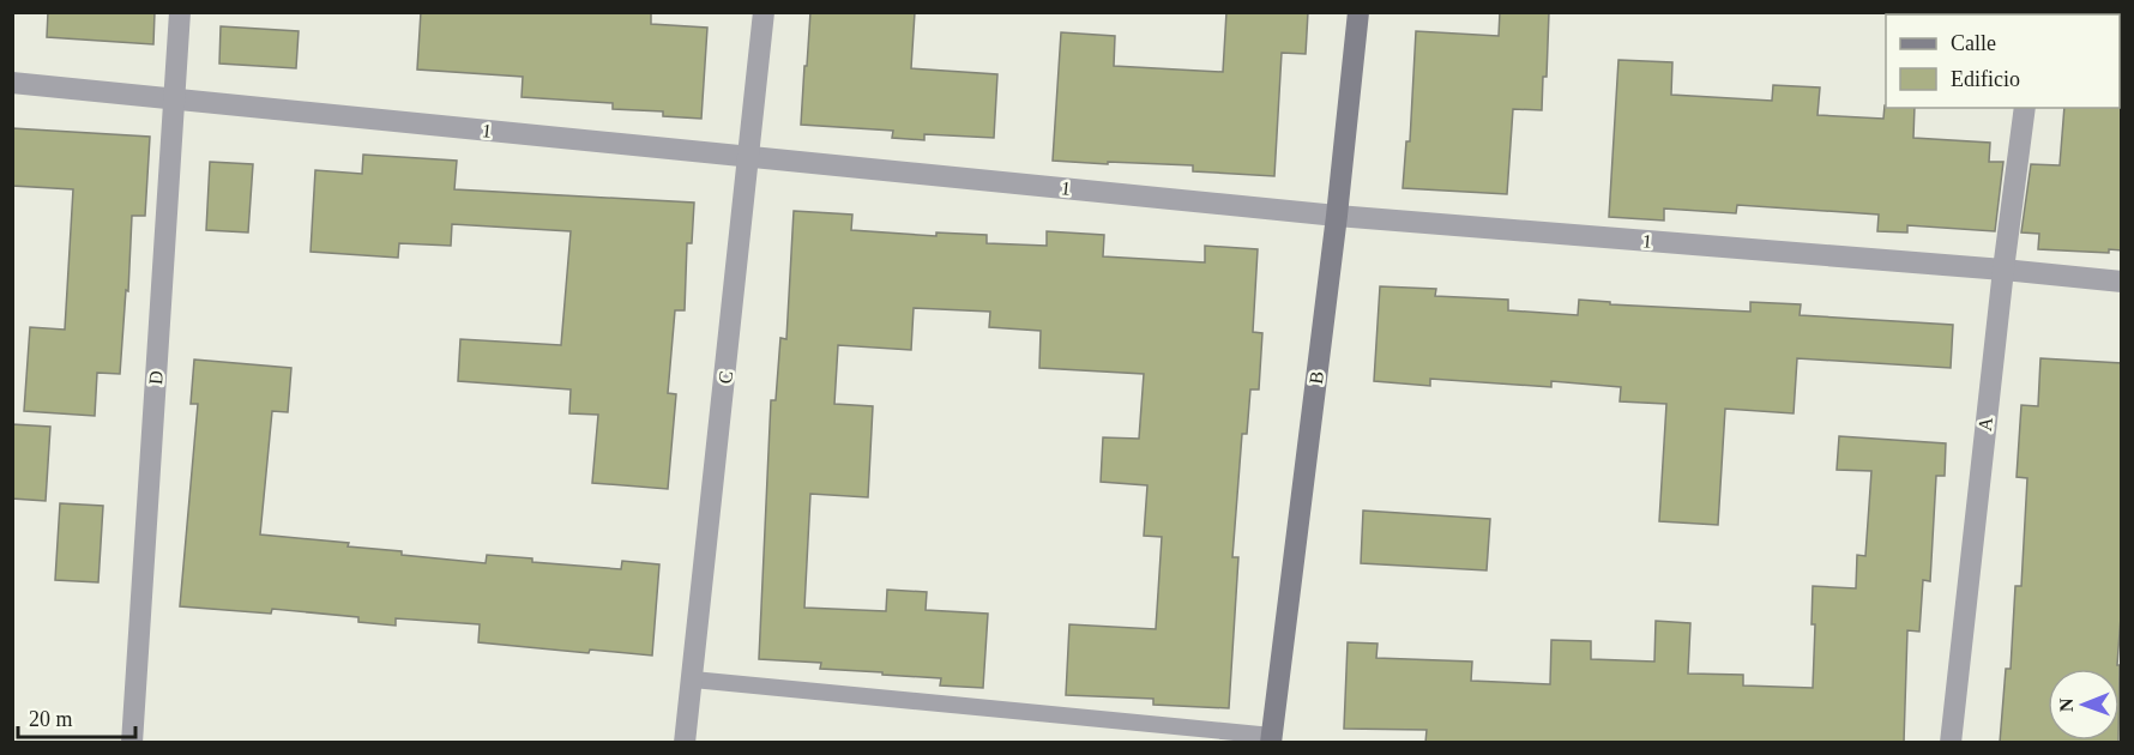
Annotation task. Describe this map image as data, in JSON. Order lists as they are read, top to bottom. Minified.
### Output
{"streets":{"street":["1","D","C","B","A"]},"crossings":[["1","D"],["1","C"],["1","B"],["1","A"]],"legend":["Calle","Edificio"],"scale_bar":"20 m","north":"left"}
